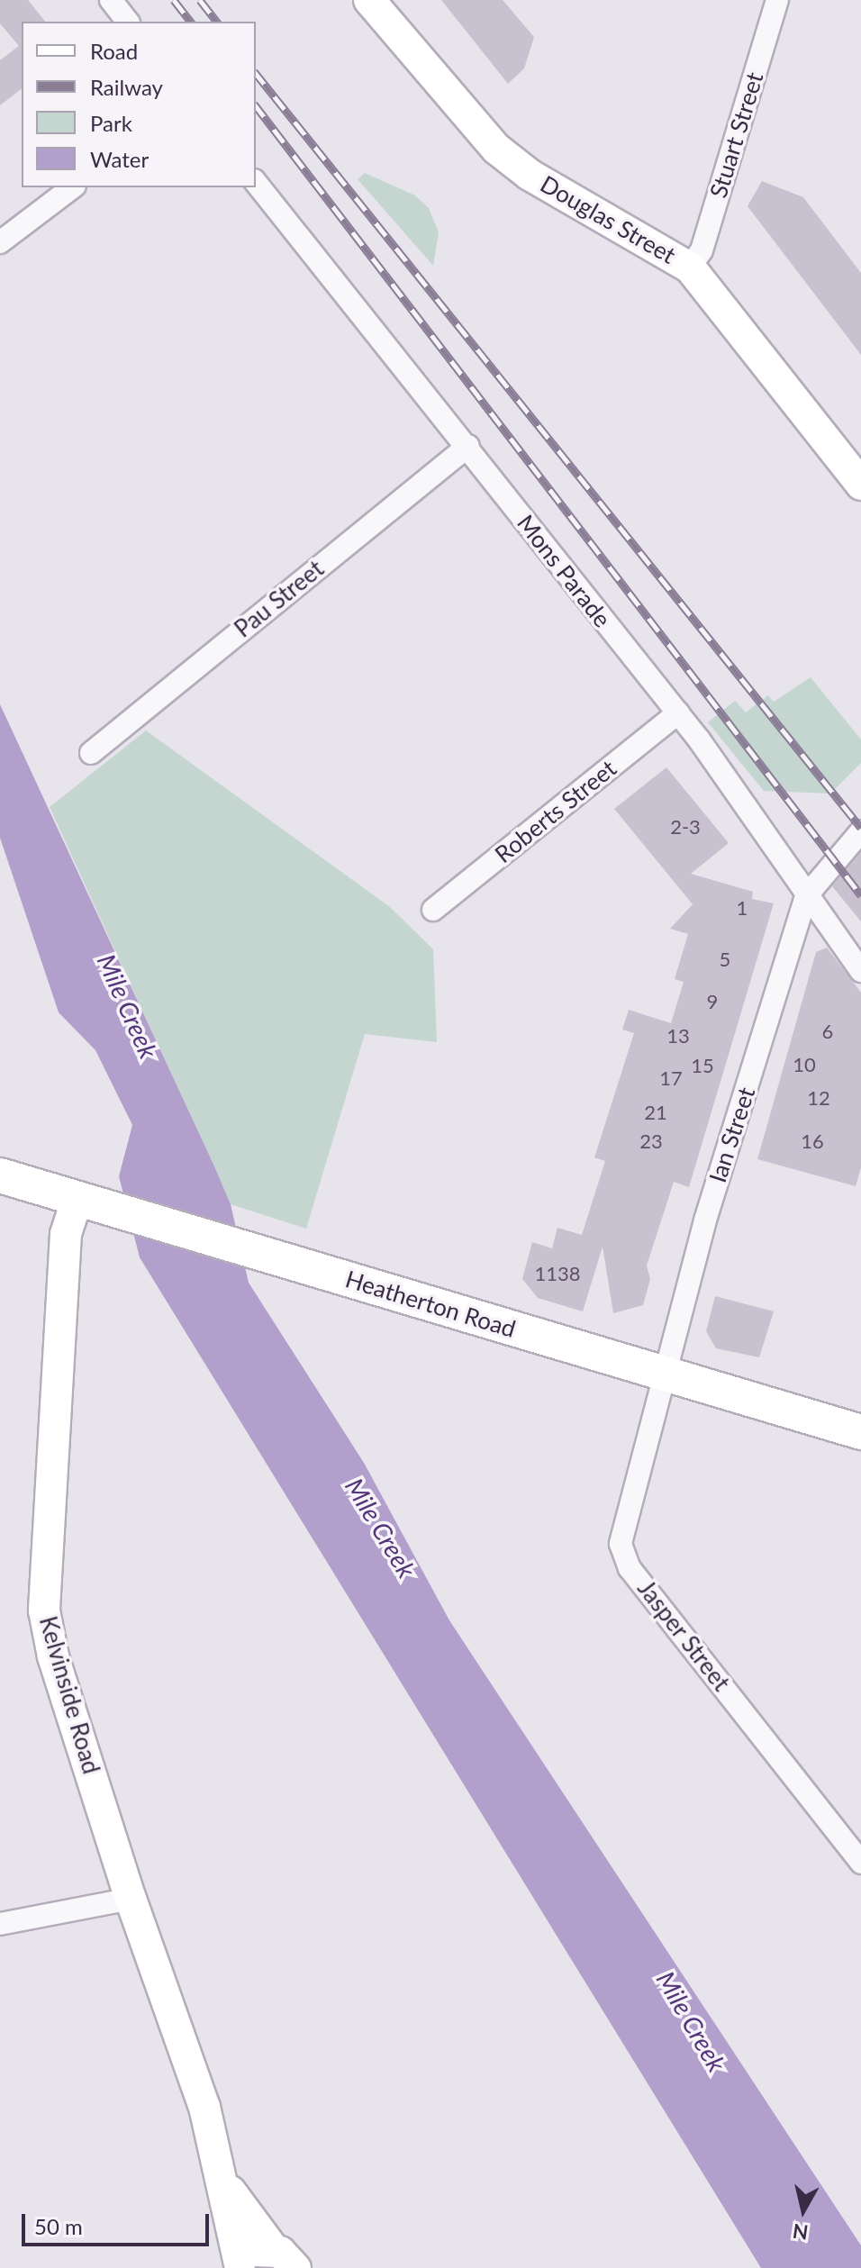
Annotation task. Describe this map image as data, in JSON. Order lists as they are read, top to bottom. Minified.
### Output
{"streets":{"main road":["Heatherton Road"],"street":["Stuart Street","Douglas Street","Mons Parade","Pau Street","Roberts Street","Ian Street","Jasper Street","Kelvinside Road"]},"crossings":[["Stuart Street","Douglas Street"],["Mons Parade","Pau Street"],["Mons Parade","Roberts Street"],["Mons Parade","Ian Street"],["Ian Street","Heatherton Road"],["Ian Street","Jasper Street"],["Heatherton Road","Jasper Street"],["Heatherton Road","Kelvinside Road"]],"water":["Mile Creek"],"house_numbers":["2-3","1","5","9","6","13","10","15","17","12","21","23","16","1138"],"legend":["Road","Railway","Park","Water"],"scale_bar":"50 m","north":"bottom"}
